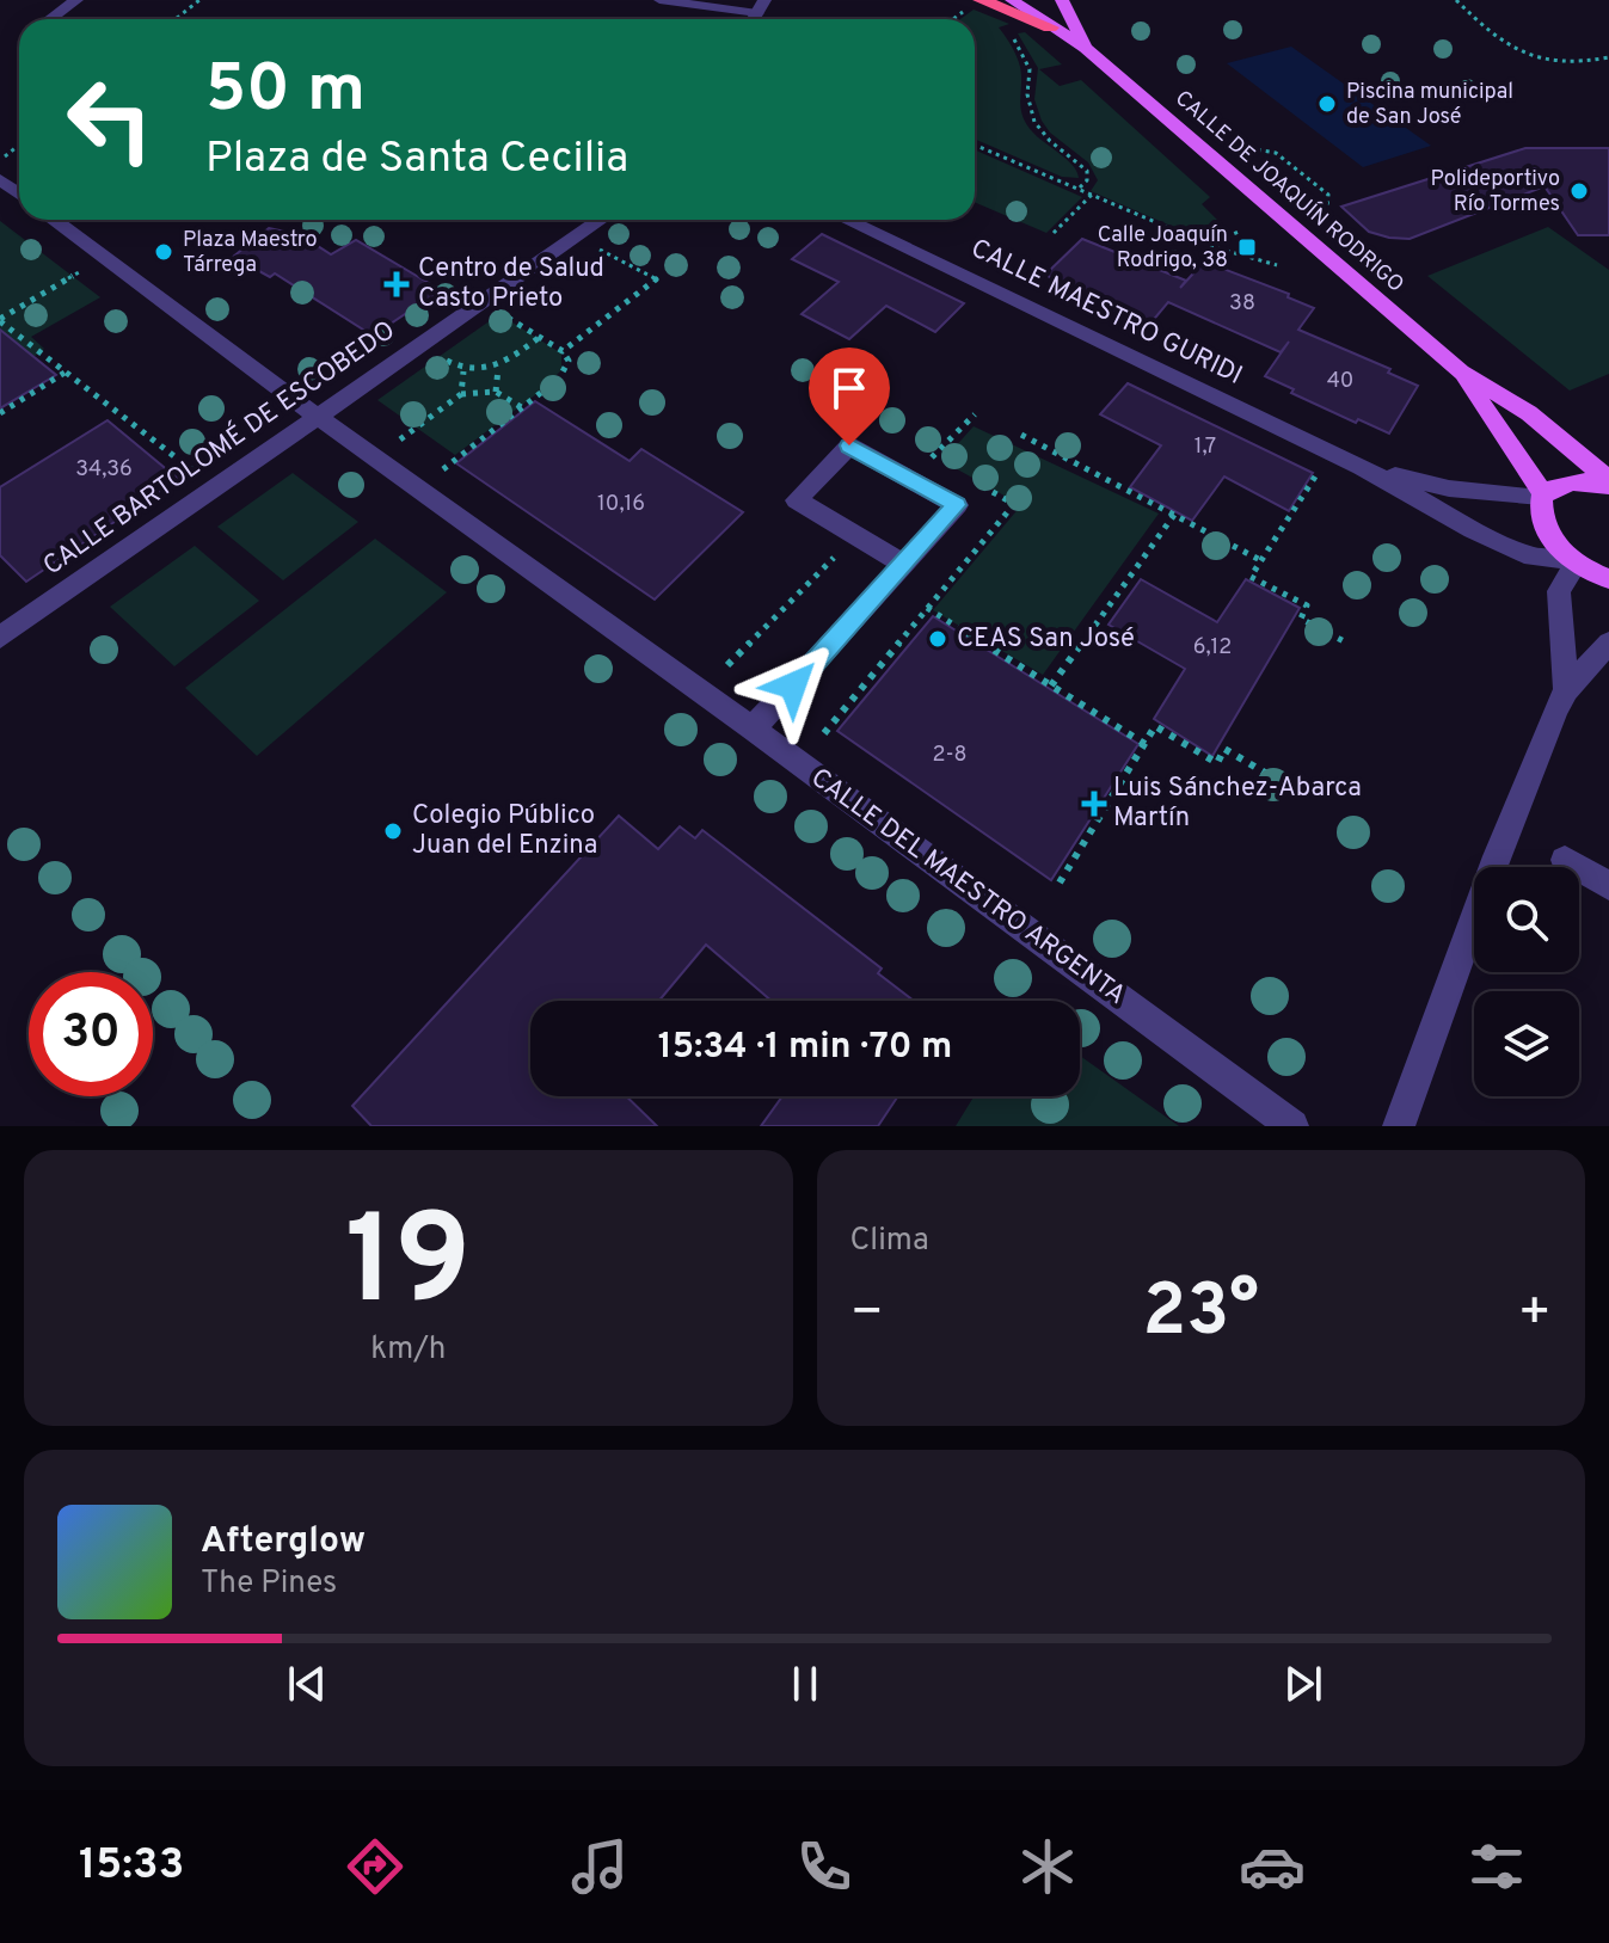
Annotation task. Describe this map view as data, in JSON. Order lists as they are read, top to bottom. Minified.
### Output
{"streets":{"main road":["CALLE DE JOAQUÍN RODRIGO"],"street":["CALLE MAESTRO GURIDI","CALLE BARTOLOMÉ DE ESCOBEDO","CALLE DEL MAESTRO ARGENTA"]},"crossings":[["CALLE DE JOAQUÍN RODRIGO","CALLE MAESTRO GURIDI"],["CALLE BARTOLOMÉ DE ESCOBEDO","CALLE DEL MAESTRO ARGENTA"]],"places":{"other":["Piscina municipal de San José","Polideportivo Río Tormes","Plaza Maestro Tárrega","CEAS San José","Colegio Público Juan del Enzina"],"transit":["Calle Joaquín Rodrigo, 38"],"health":["Centro de Salud Casto Prieto","Luis Sánchez-Abarca Martín"]},"house_numbers":["38","40","1,7","34,36","10,16","6,12","2-8"],"page":{"turn":["50 m","Plaza de Santa Cecilia"],"limit":"30","trip":"15:34 · 1 min · 70 m","tile":[["19","km/h"],"Clima"],"heat":["−","23°","+"],"song":["Afterglow","The Pines"],"tabs":"15:33"}}
